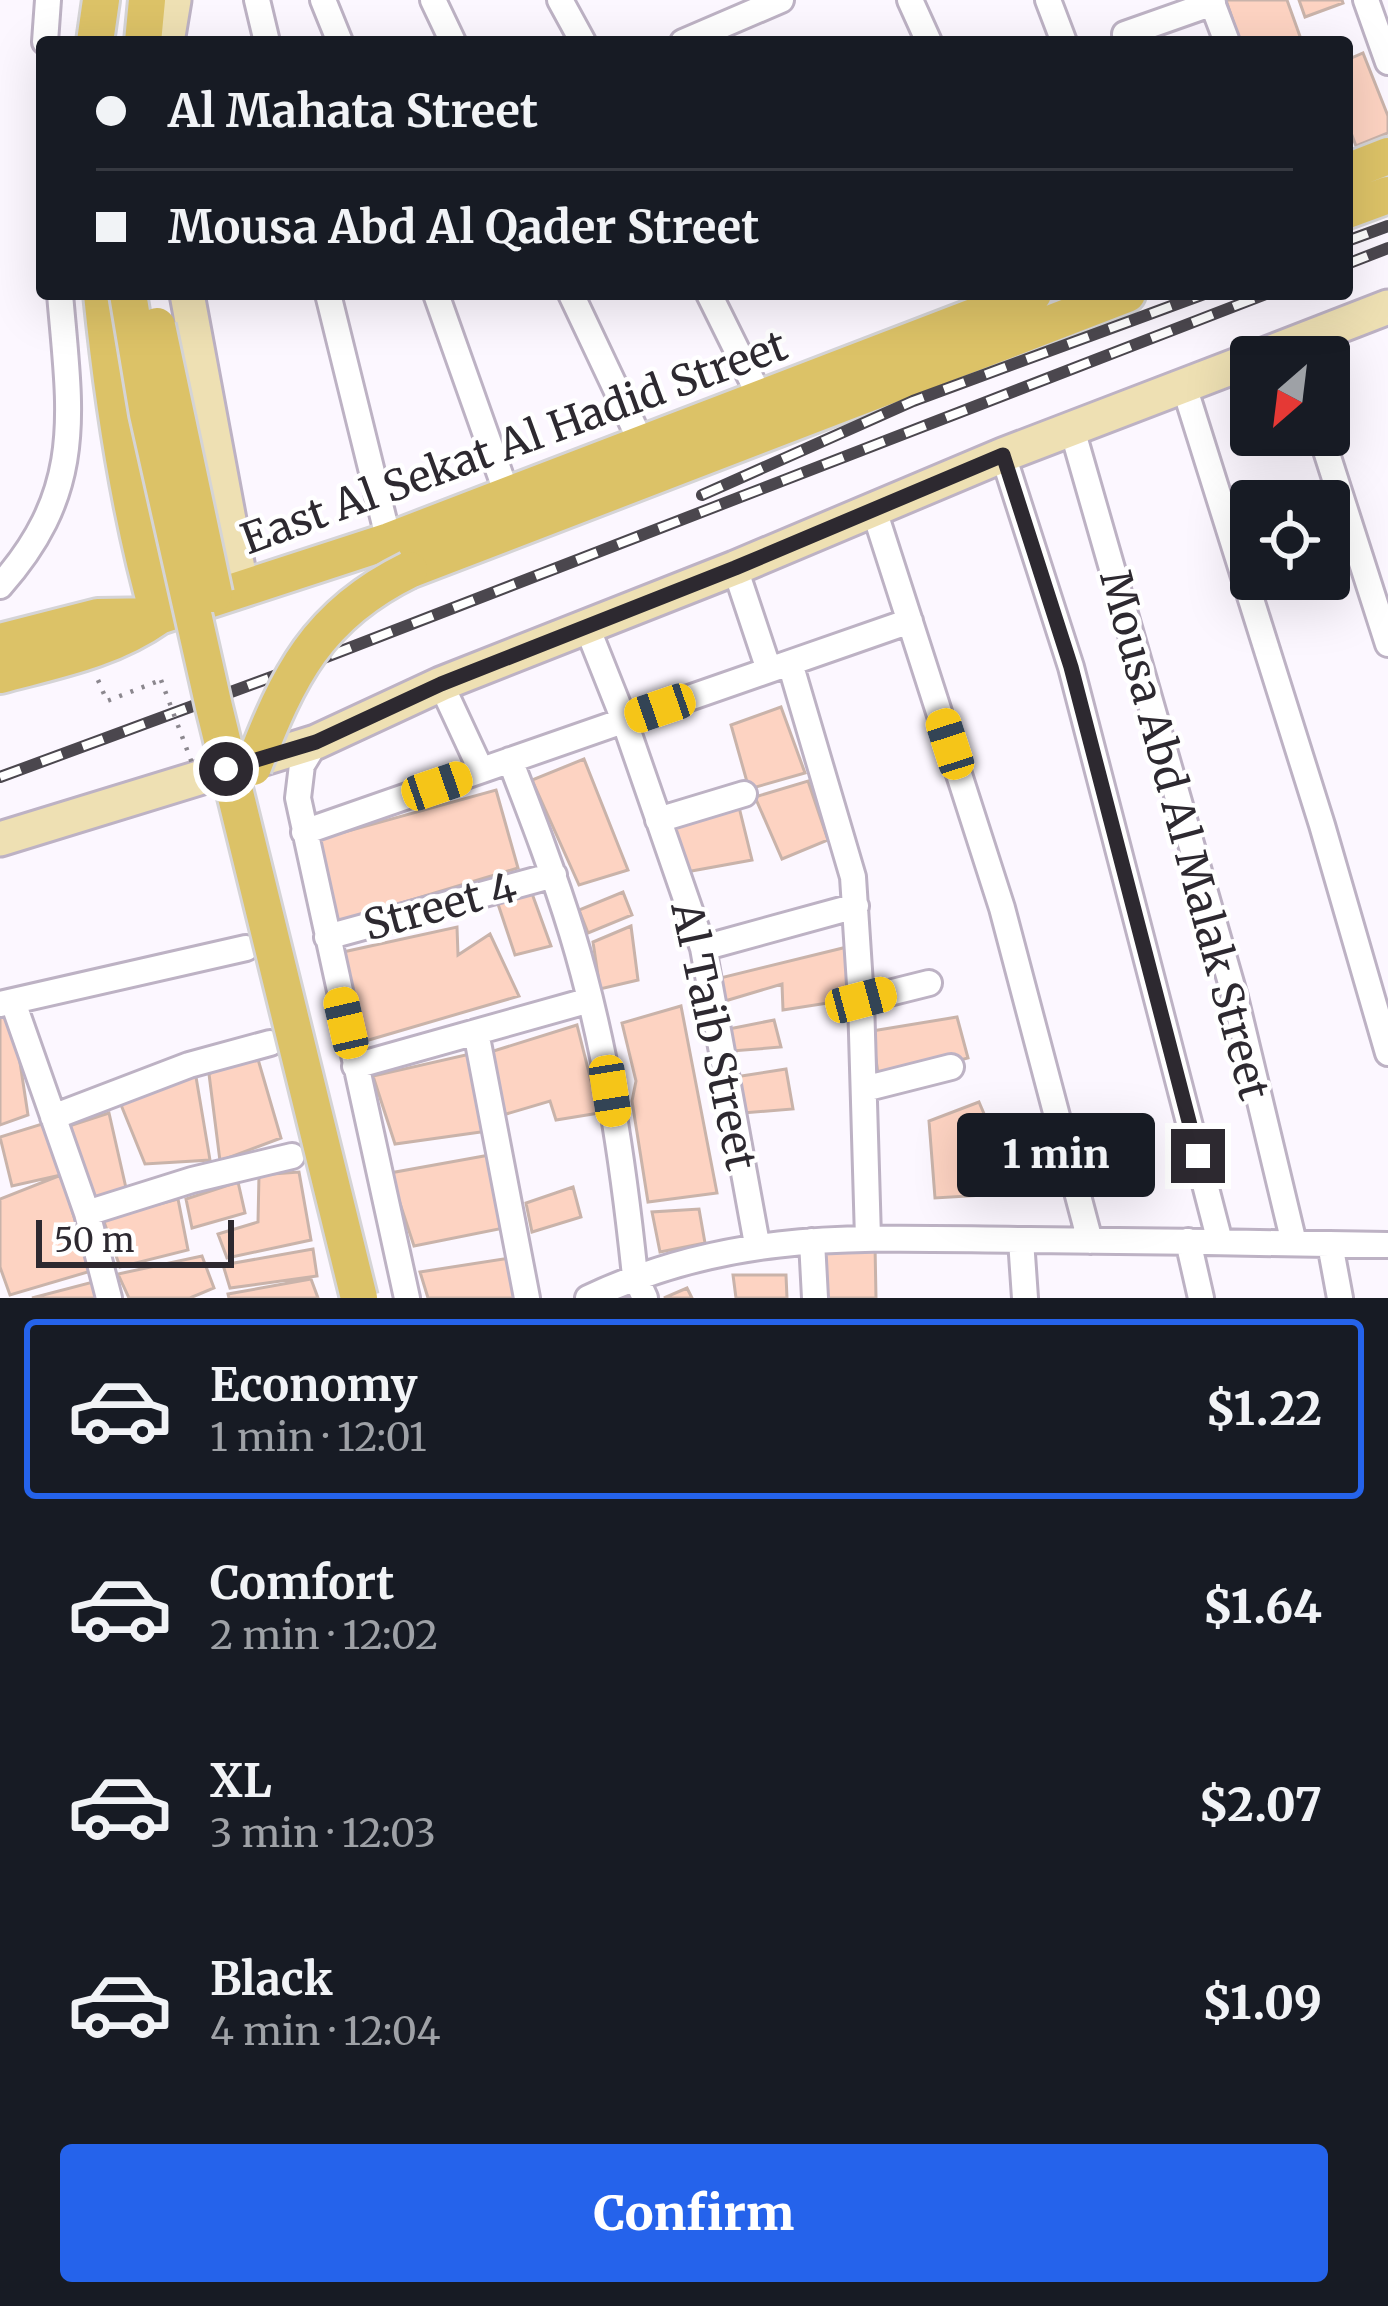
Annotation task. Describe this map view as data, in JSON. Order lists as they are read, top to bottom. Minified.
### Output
{"streets":{"main road":["East Al Sekat Al Hadid Street"],"street":["Mousa Abd Al Malak Street","Street 4","Al Taib Street"]},"scale_bar":"50 m","north":"bottom left","page":{"banner":["Al Mahata Street","Mousa Abd Al Qader Street"],"bubble":"1 min","scale":"50 m","list":[{"name":"Economy","note":"1 min · 12:01","value":"$1.22"},{"name":"Comfort","note":"2 min · 12:02","value":"$1.64"},{"name":"XL","note":"3 min · 12:03","value":"$2.07"},{"name":"Black","note":"4 min · 12:04","value":"$1.09"}],"buttons":"Confirm"}}
